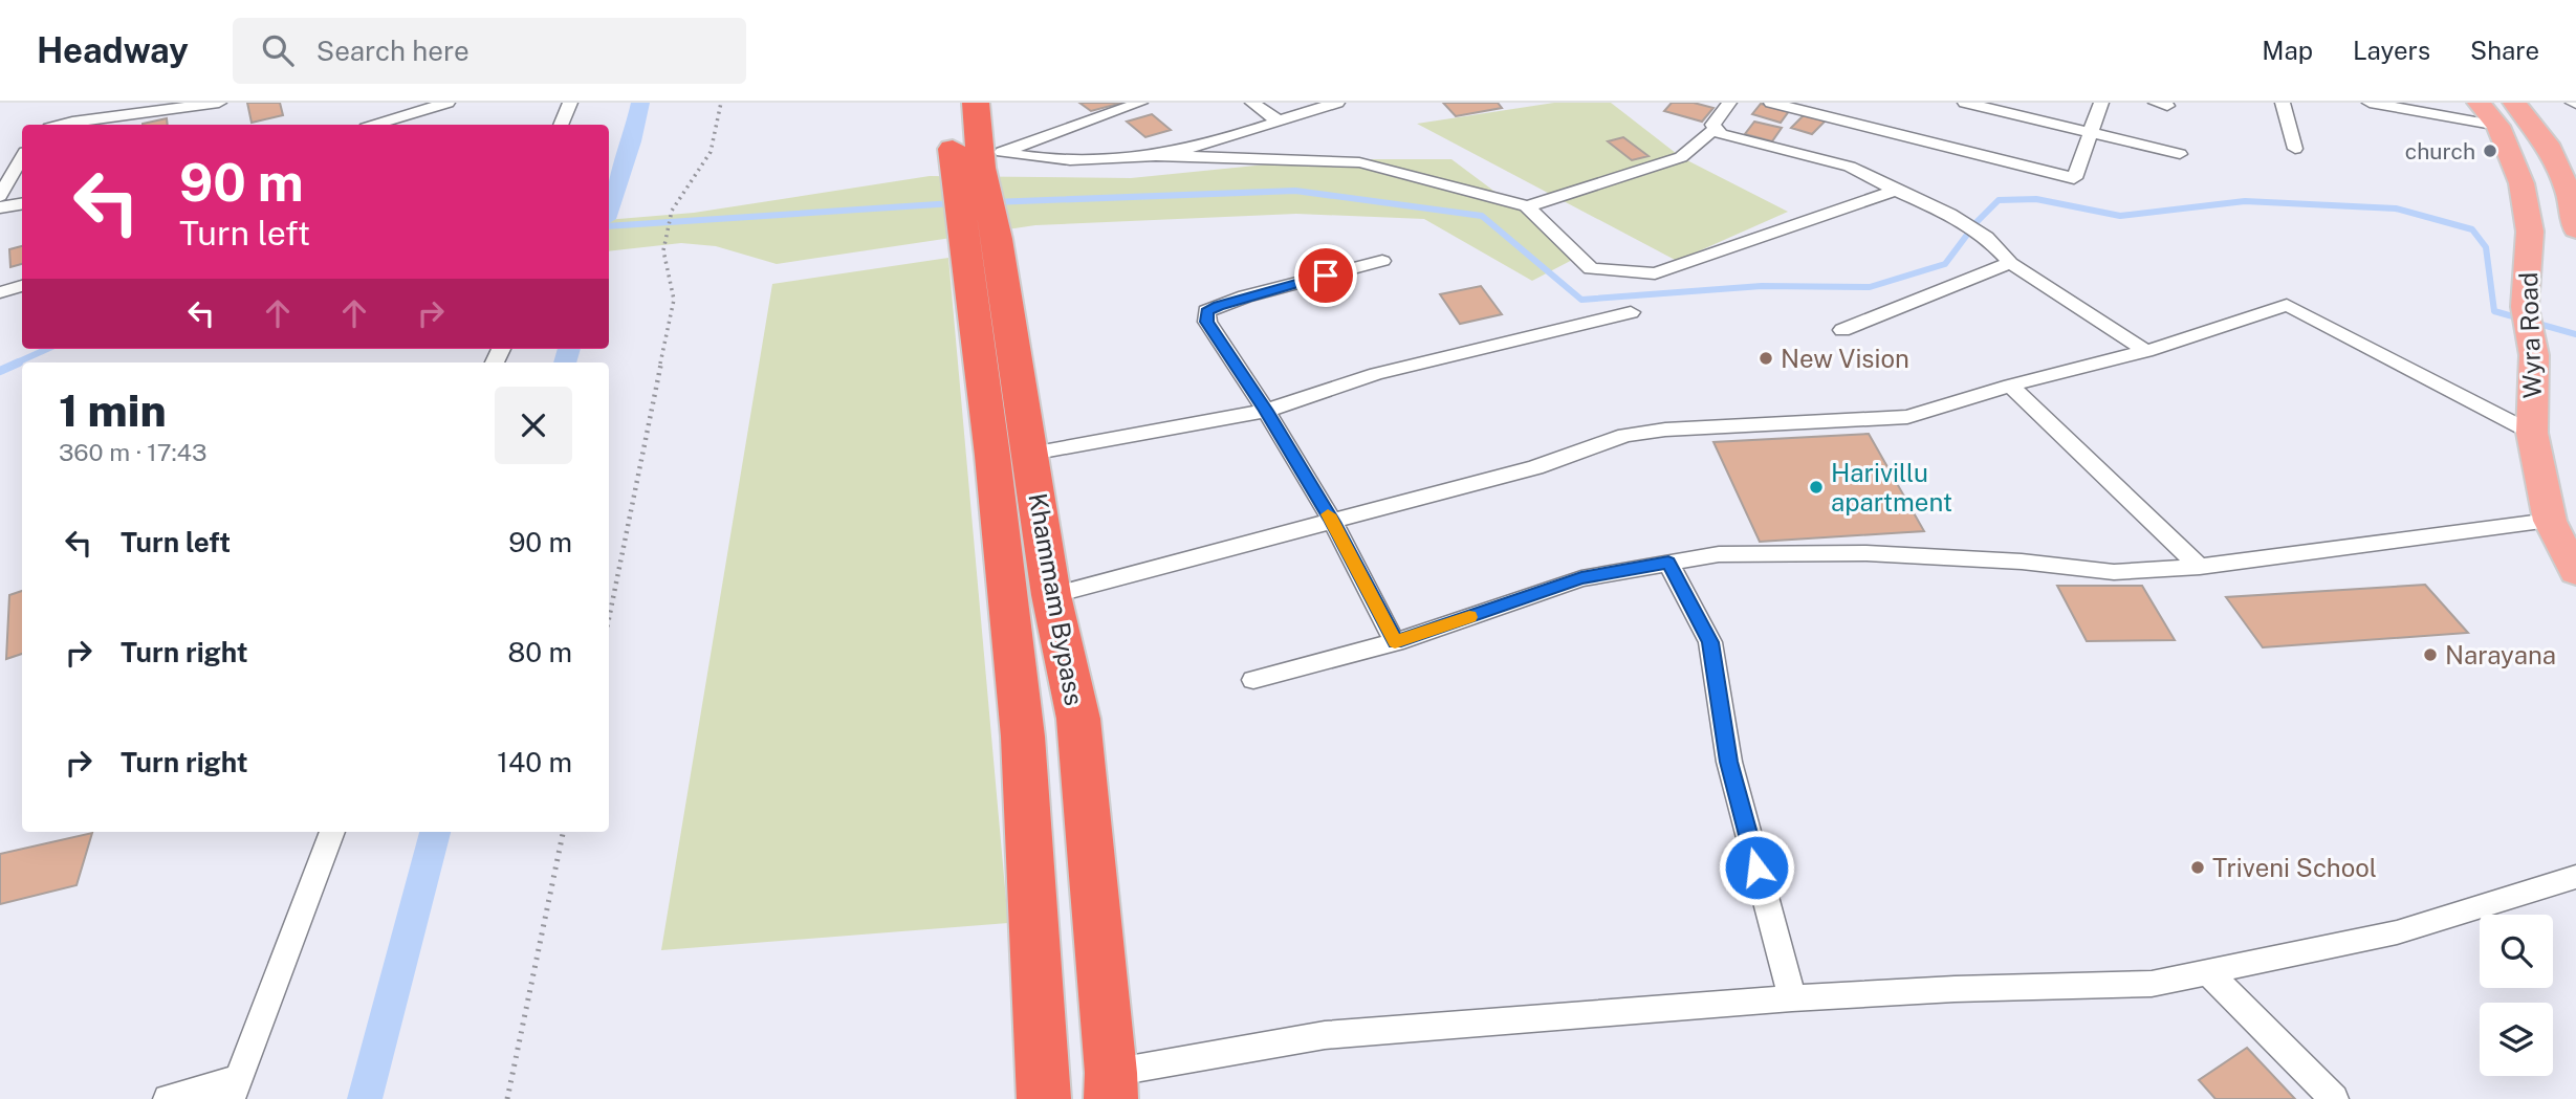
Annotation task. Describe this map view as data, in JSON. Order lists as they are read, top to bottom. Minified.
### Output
{"streets":{"highway":["Khammam Bypass"],"main road":["Wyra Road"]},"places":["church","New Vision","Harivillu apartment","Narayana","Triveni School"],"page":{"header":"Headway","search":"Search here","nav":["Map","Layers","Share"],"turn":["90 m","Turn left"],"heading":["1 min","360 m · 17:43"],"list":[{"name":"Turn left","value":"90 m"},{"name":"Turn right","value":"80 m"},{"name":"Turn right","value":"140 m"}]}}
